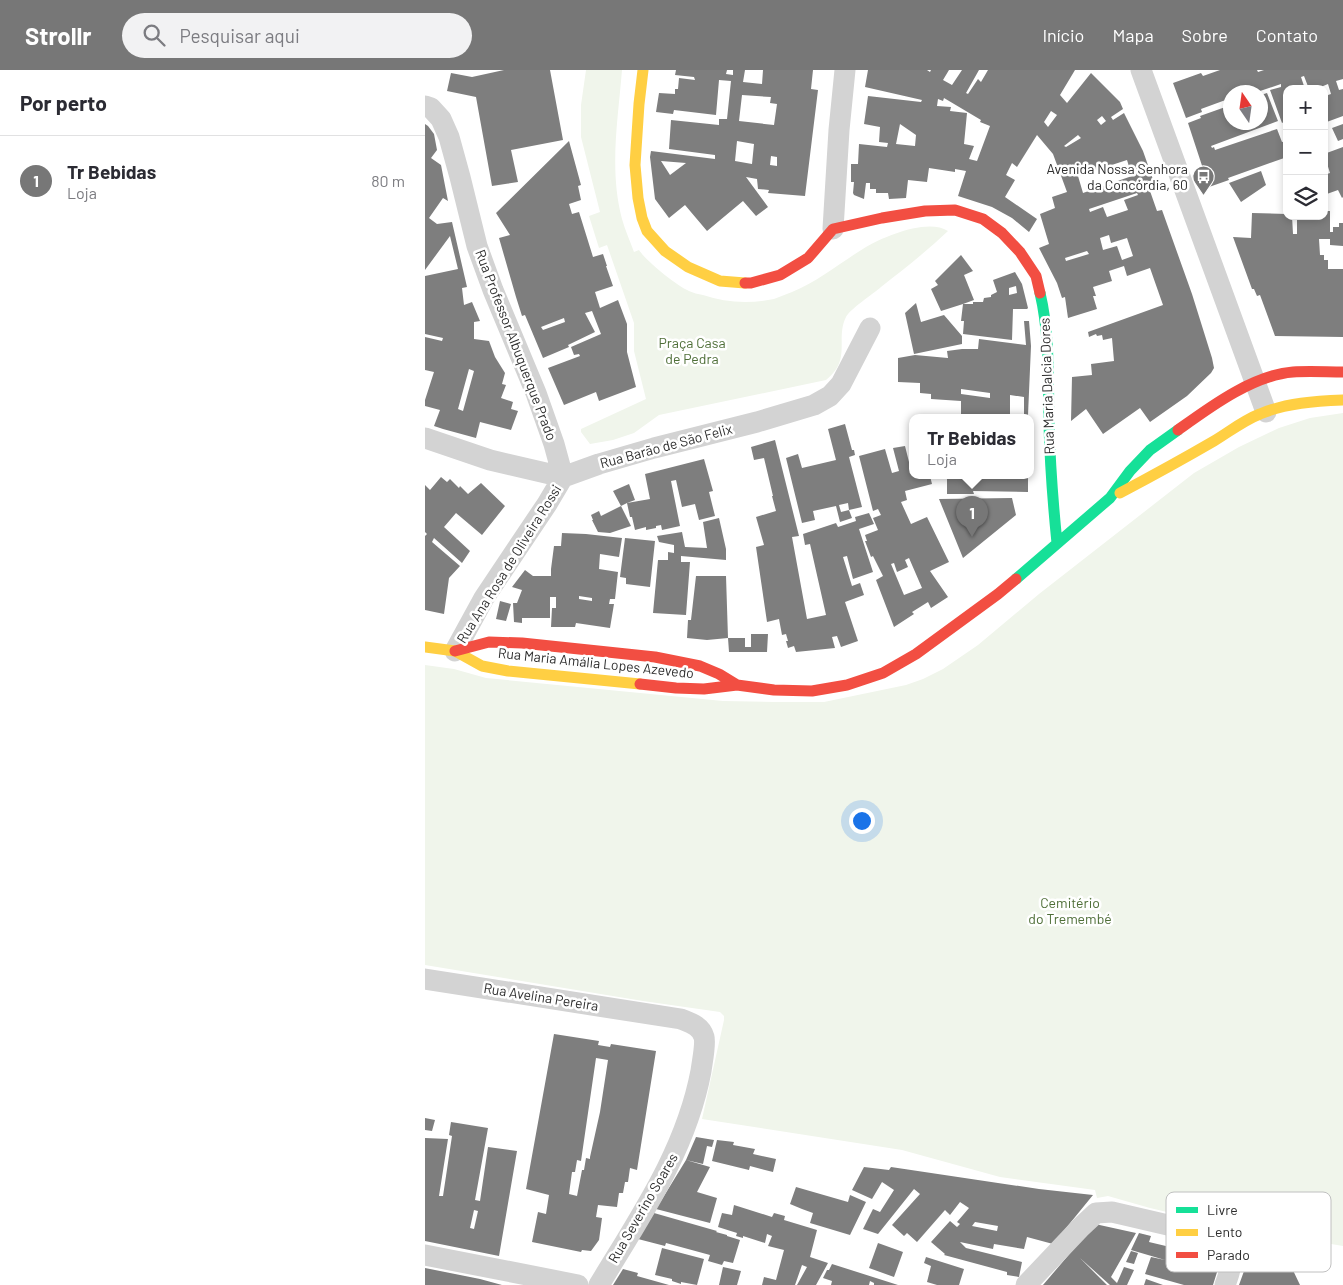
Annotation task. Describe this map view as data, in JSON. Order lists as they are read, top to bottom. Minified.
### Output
{"streets":{"main road":["Rua Maria Dalcia Dores","Rua Maria Amália Lopes Azevedo"],"street":["Rua Professor Albuquerque Prado","Rua Barão de São Felix","Rua Ana Rosa de Oliveira Rossi","Rua Avelina Pereira","Rua Severino Soares"]},"crossings":[["Rua Professor Albuquerque Prado","Rua Barão de São Felix"],["Rua Professor Albuquerque Prado","Rua Ana Rosa de Oliveira Rossi"],["Rua Maria Dalcia Dores","Rua Maria Amália Lopes Azevedo"],["Rua Barão de São Felix","Rua Ana Rosa de Oliveira Rossi"],["Rua Ana Rosa de Oliveira Rossi","Rua Maria Amália Lopes Azevedo"],["Rua Avelina Pereira","Rua Severino Soares"]],"parks":["Praça Casa de Pedra","Cemitério do Tremembé"],"places":{"bus stop":["Avenida Nossa Senhora da Concórdia, 60"]},"legend":["Livre","Lento","Parado"],"north":"top","page":{"header":"Strollr","search":"Pesquisar aqui","nav":["Início","Mapa","Sobre","Contato"],"heading":"Por perto","map_buttons":["+","−"],"list":[{"mark":"1","name":"Tr Bebidas","note":"Loja","value":"80 m"}],"popup":["Tr Bebidas","Loja"],"pins":"1"}}
